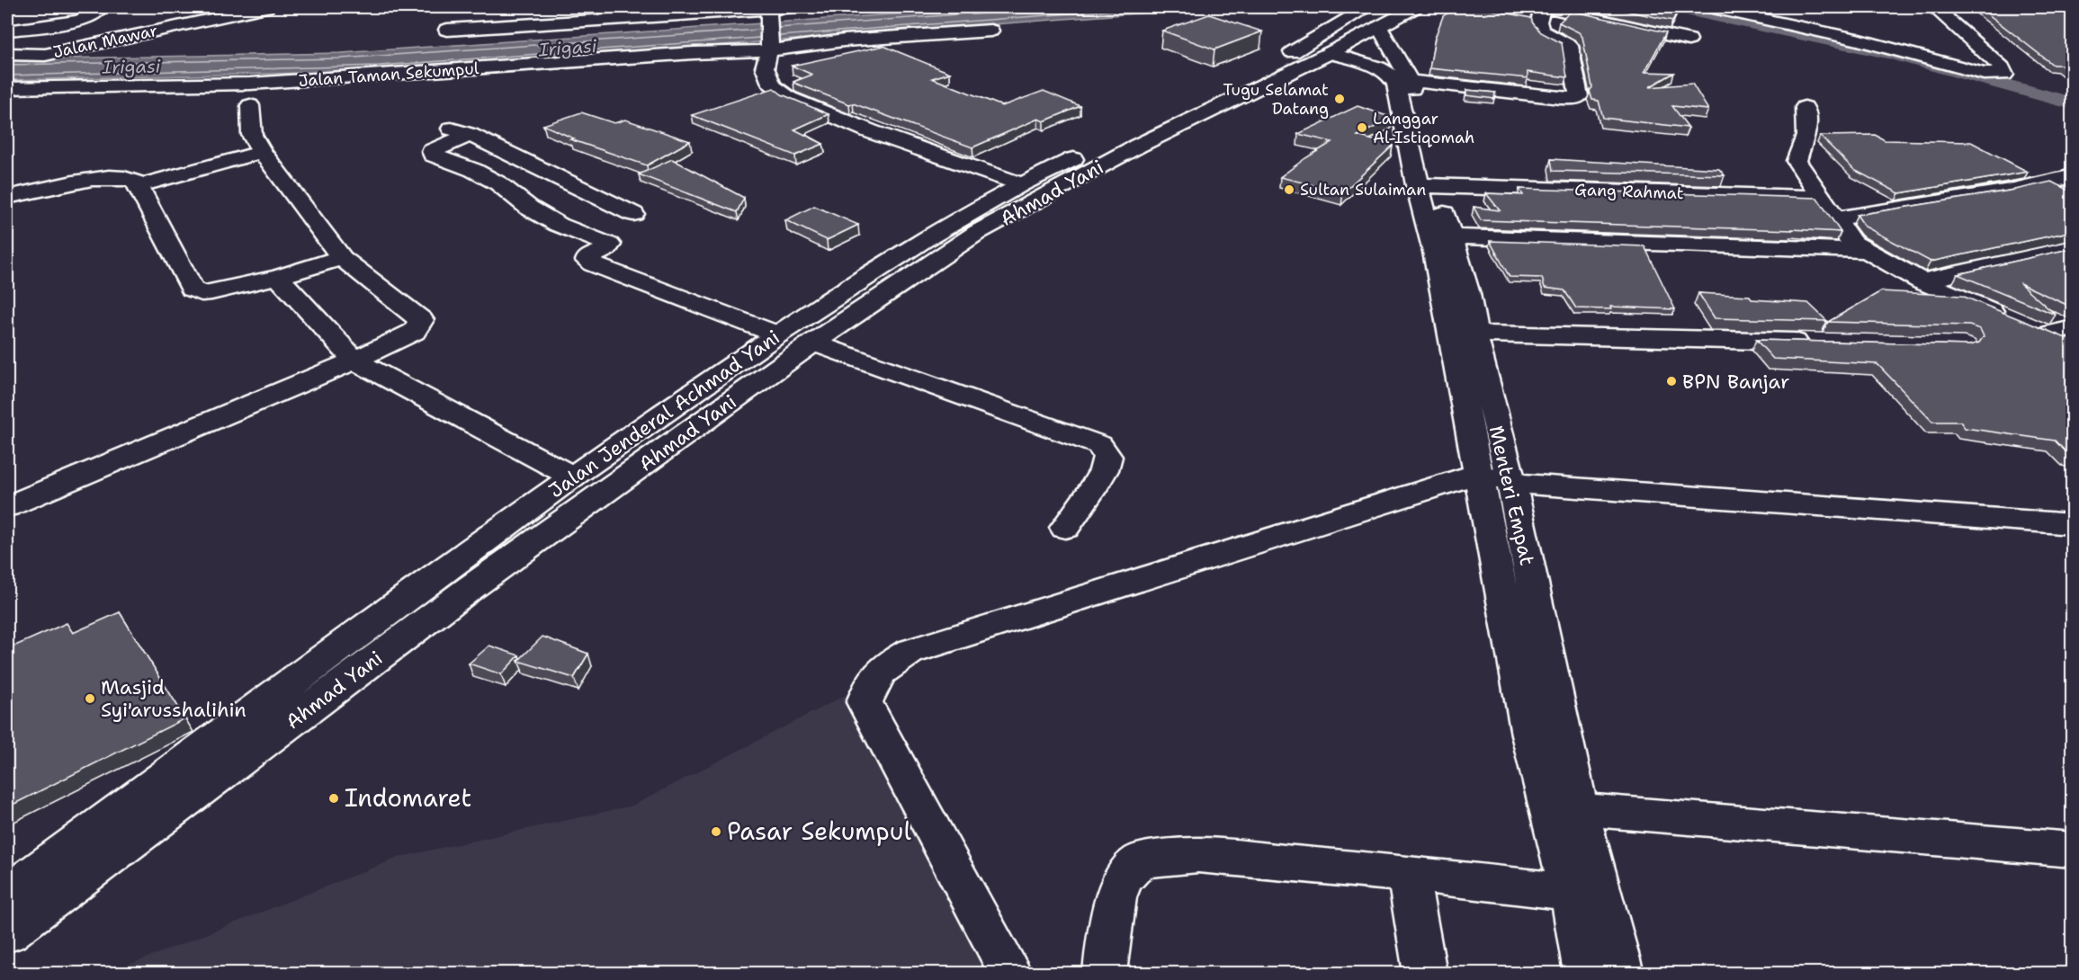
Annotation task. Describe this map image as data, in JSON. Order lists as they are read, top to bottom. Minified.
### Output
{"streets":{"main road":["Jalan Mawar","Jalan Taman Sekumpul","Gang Rahmat","Ahmad Yani","Jalan Jenderal Achmad Yani","Menteri Empat"]},"crossings":[["Gang Rahmat","Menteri Empat"],["Ahmad Yani","Jalan Jenderal Achmad Yani"],["Ahmad Yani","Menteri Empat"]],"water":["Irigasi"],"places":["Tugu Selamat Datang","Langgar Al-Istiqomah","Sultan Sulaiman","BPN Banjar","Masjid Syi'arusshalihin","Indomaret","Pasar Sekumpul"]}
